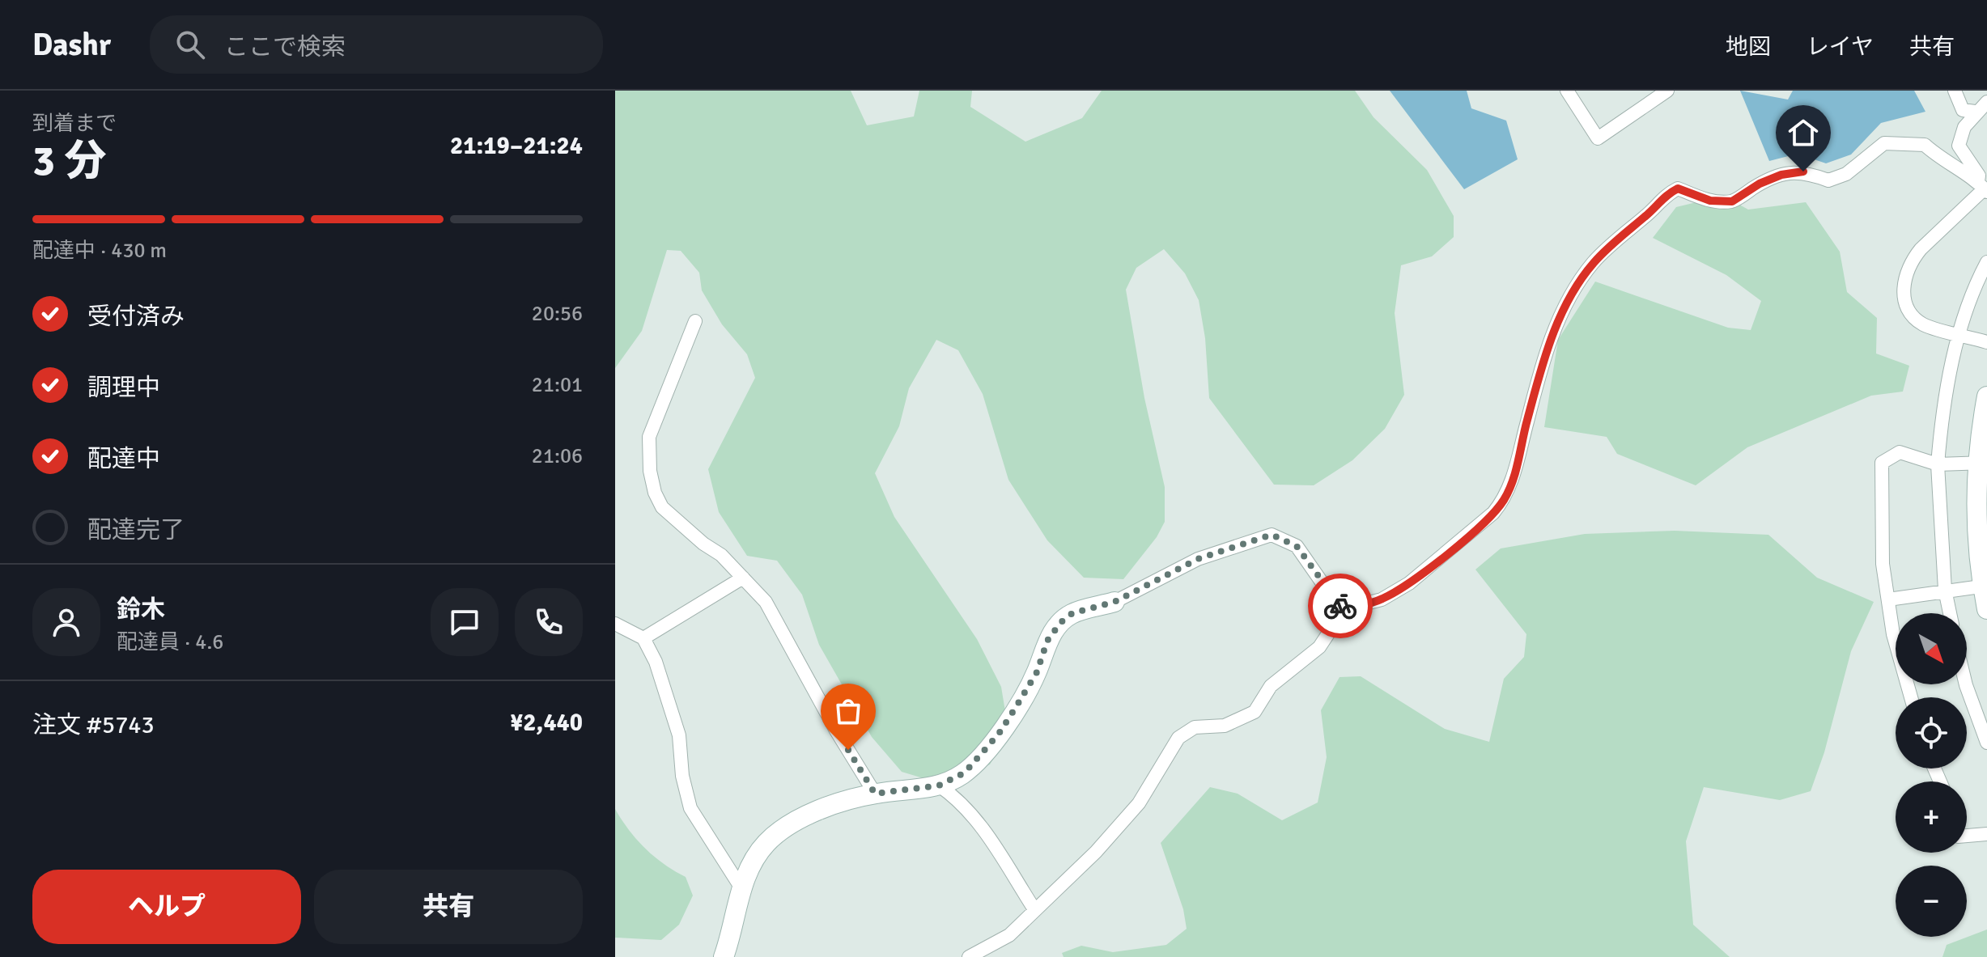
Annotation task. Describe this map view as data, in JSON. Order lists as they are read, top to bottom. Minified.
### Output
{"north":"bottom right","page":{"header":"Dashr","search":"ここで検索","nav":["地図","レイヤ","共有"],"heading":["3 分","到着まで","21:19–21:24"],"panel":["鈴木","配達員 · 4.6","注文 #5743","¥2,440"],"bar":"配達中 · 430 m","list":[["受付済み","20:56"],["調理中","21:01"],["配達中","21:06"],"配達完了"],"map_buttons":["+","−"],"buttons":["ヘルプ","共有"]}}
